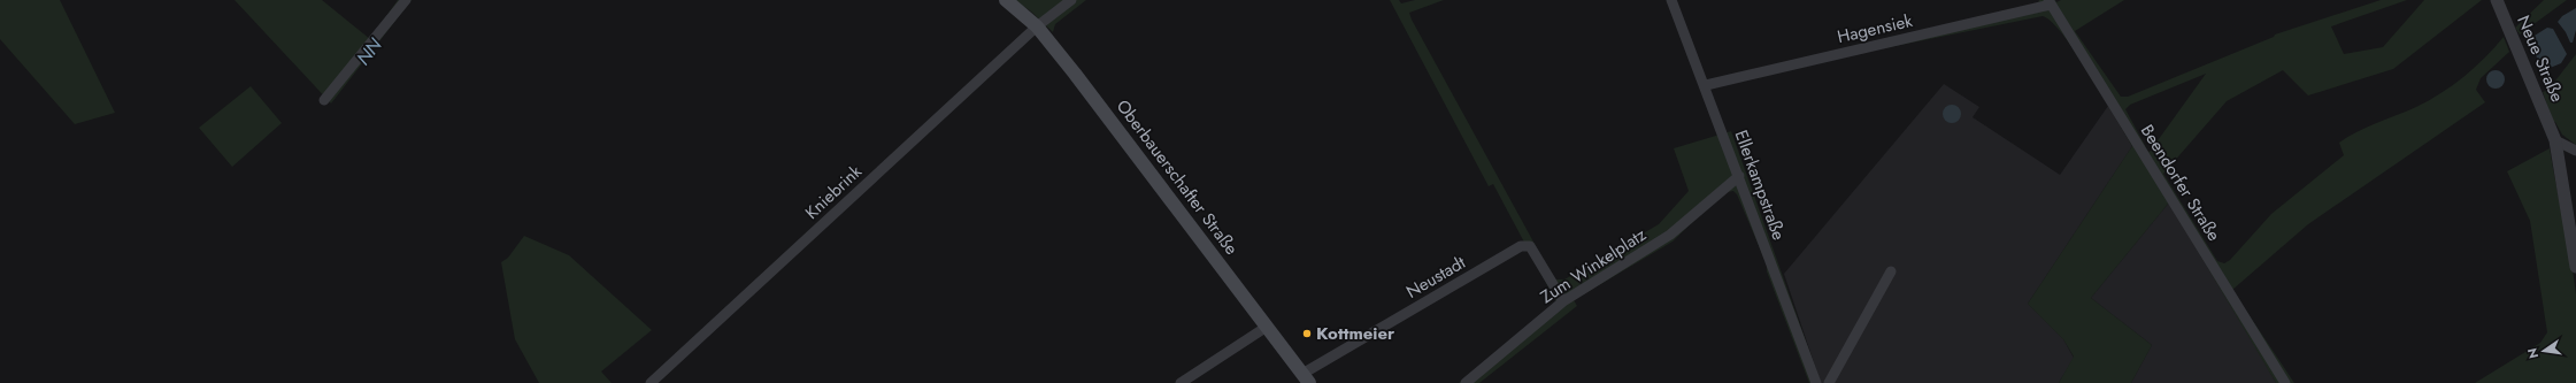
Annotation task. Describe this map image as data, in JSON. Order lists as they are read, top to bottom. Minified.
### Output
{"streets":{"main road":["Oberbauerschafter Straße"],"street":["Hagensiek","Neue Straße","Beendorfer Straße","Ellerkampstraße","Kniebrink","Zum Winkelplatz","Neustadt"]},"crossings":[["Hagensiek","Beendorfer Straße"],["Hagensiek","Ellerkampstraße"],["Oberbauerschafter Straße","Kniebrink"],["Oberbauerschafter Straße","Neustadt"],["Ellerkampstraße","Zum Winkelplatz"],["Zum Winkelplatz","Neustadt"]],"water":["NN"],"places":["Kottmeier"],"north":"left"}
